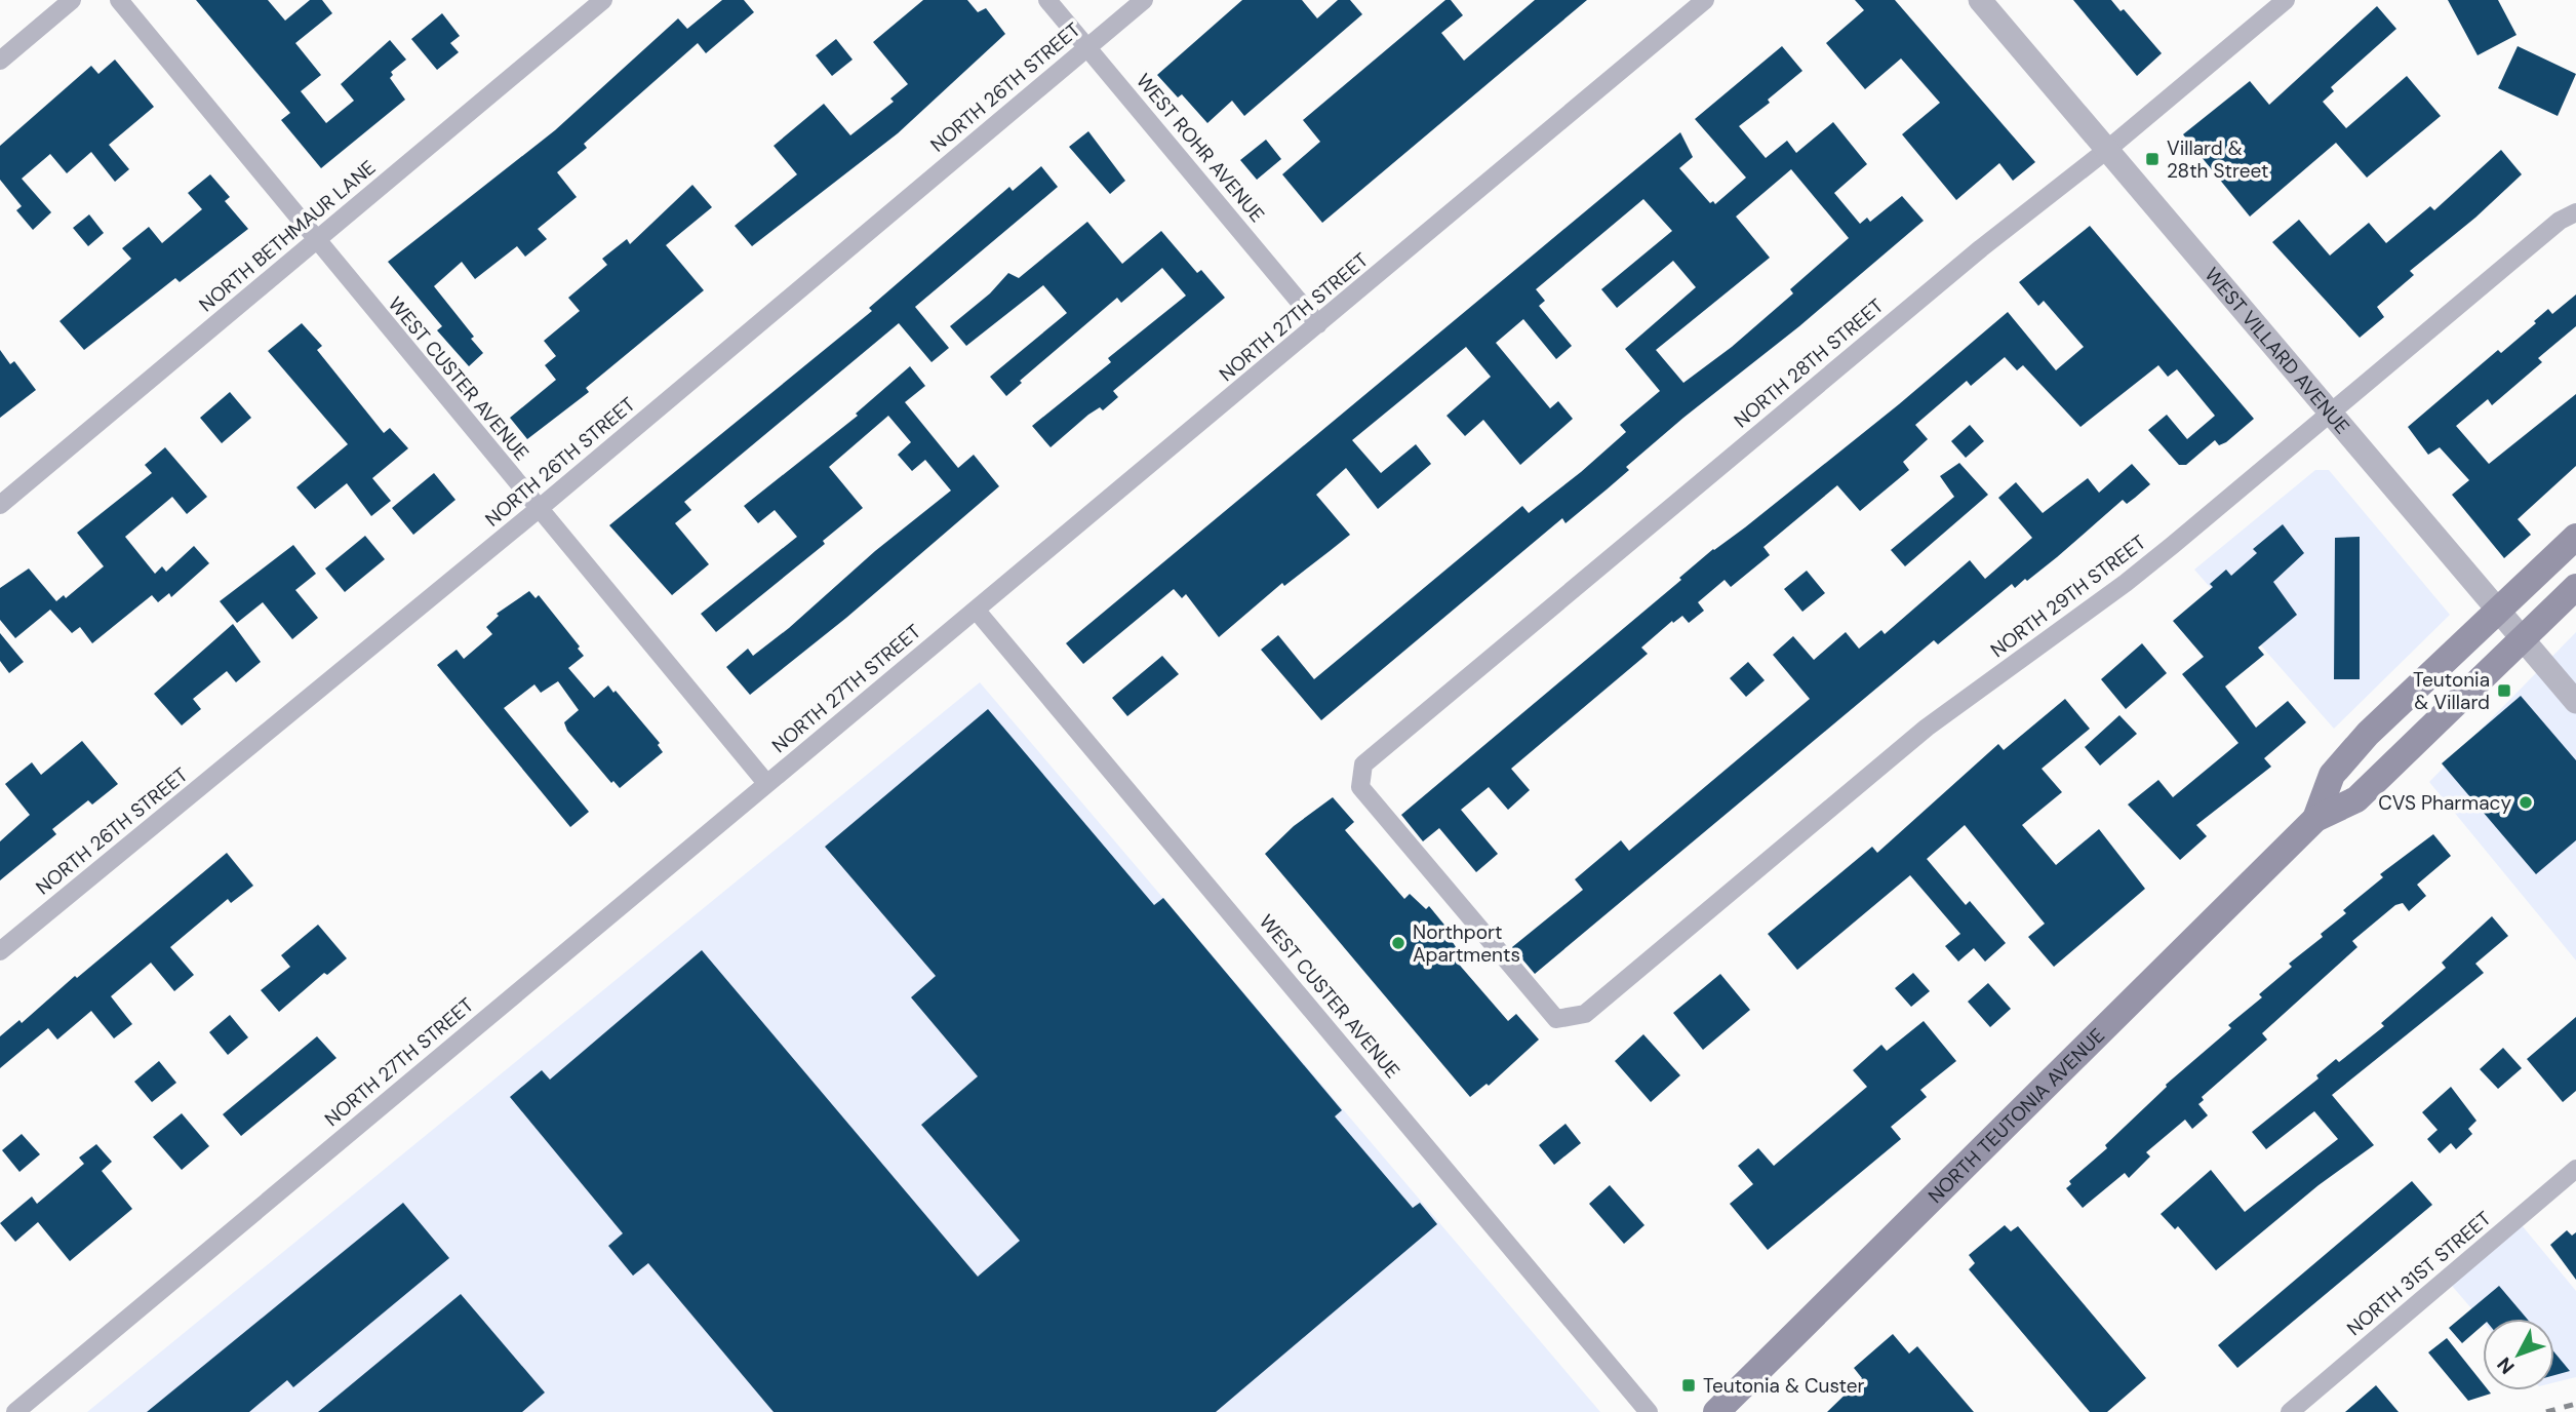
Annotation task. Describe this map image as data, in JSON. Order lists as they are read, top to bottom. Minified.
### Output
{"streets":{"main road":["NORTH TEUTONIA AVENUE"],"street":["NORTH 26TH STREET","WEST ROHR AVENUE","NORTH BETHMAUR LANE","NORTH 27TH STREET","WEST VILLARD AVENUE","NORTH 28TH STREET","WEST CUSTER AVENUE","NORTH 29TH STREET","NORTH 31ST STREET"]},"crossings":[["NORTH 26TH STREET","WEST ROHR AVENUE"],["NORTH 26TH STREET","WEST CUSTER AVENUE"],["WEST ROHR AVENUE","NORTH 27TH STREET"],["NORTH BETHMAUR LANE","WEST CUSTER AVENUE"],["NORTH 27TH STREET","WEST CUSTER AVENUE"],["WEST VILLARD AVENUE","NORTH 28TH STREET"],["WEST VILLARD AVENUE","NORTH 29TH STREET"],["WEST VILLARD AVENUE","NORTH TEUTONIA AVENUE"],["NORTH 28TH STREET","NORTH 29TH STREET"]],"places":{"transit":["Villard & 28th Street","Teutonia & Villard","Teutonia & Custer"],"other":["CVS Pharmacy","Northport Apartments"]},"north":"bottom left"}
